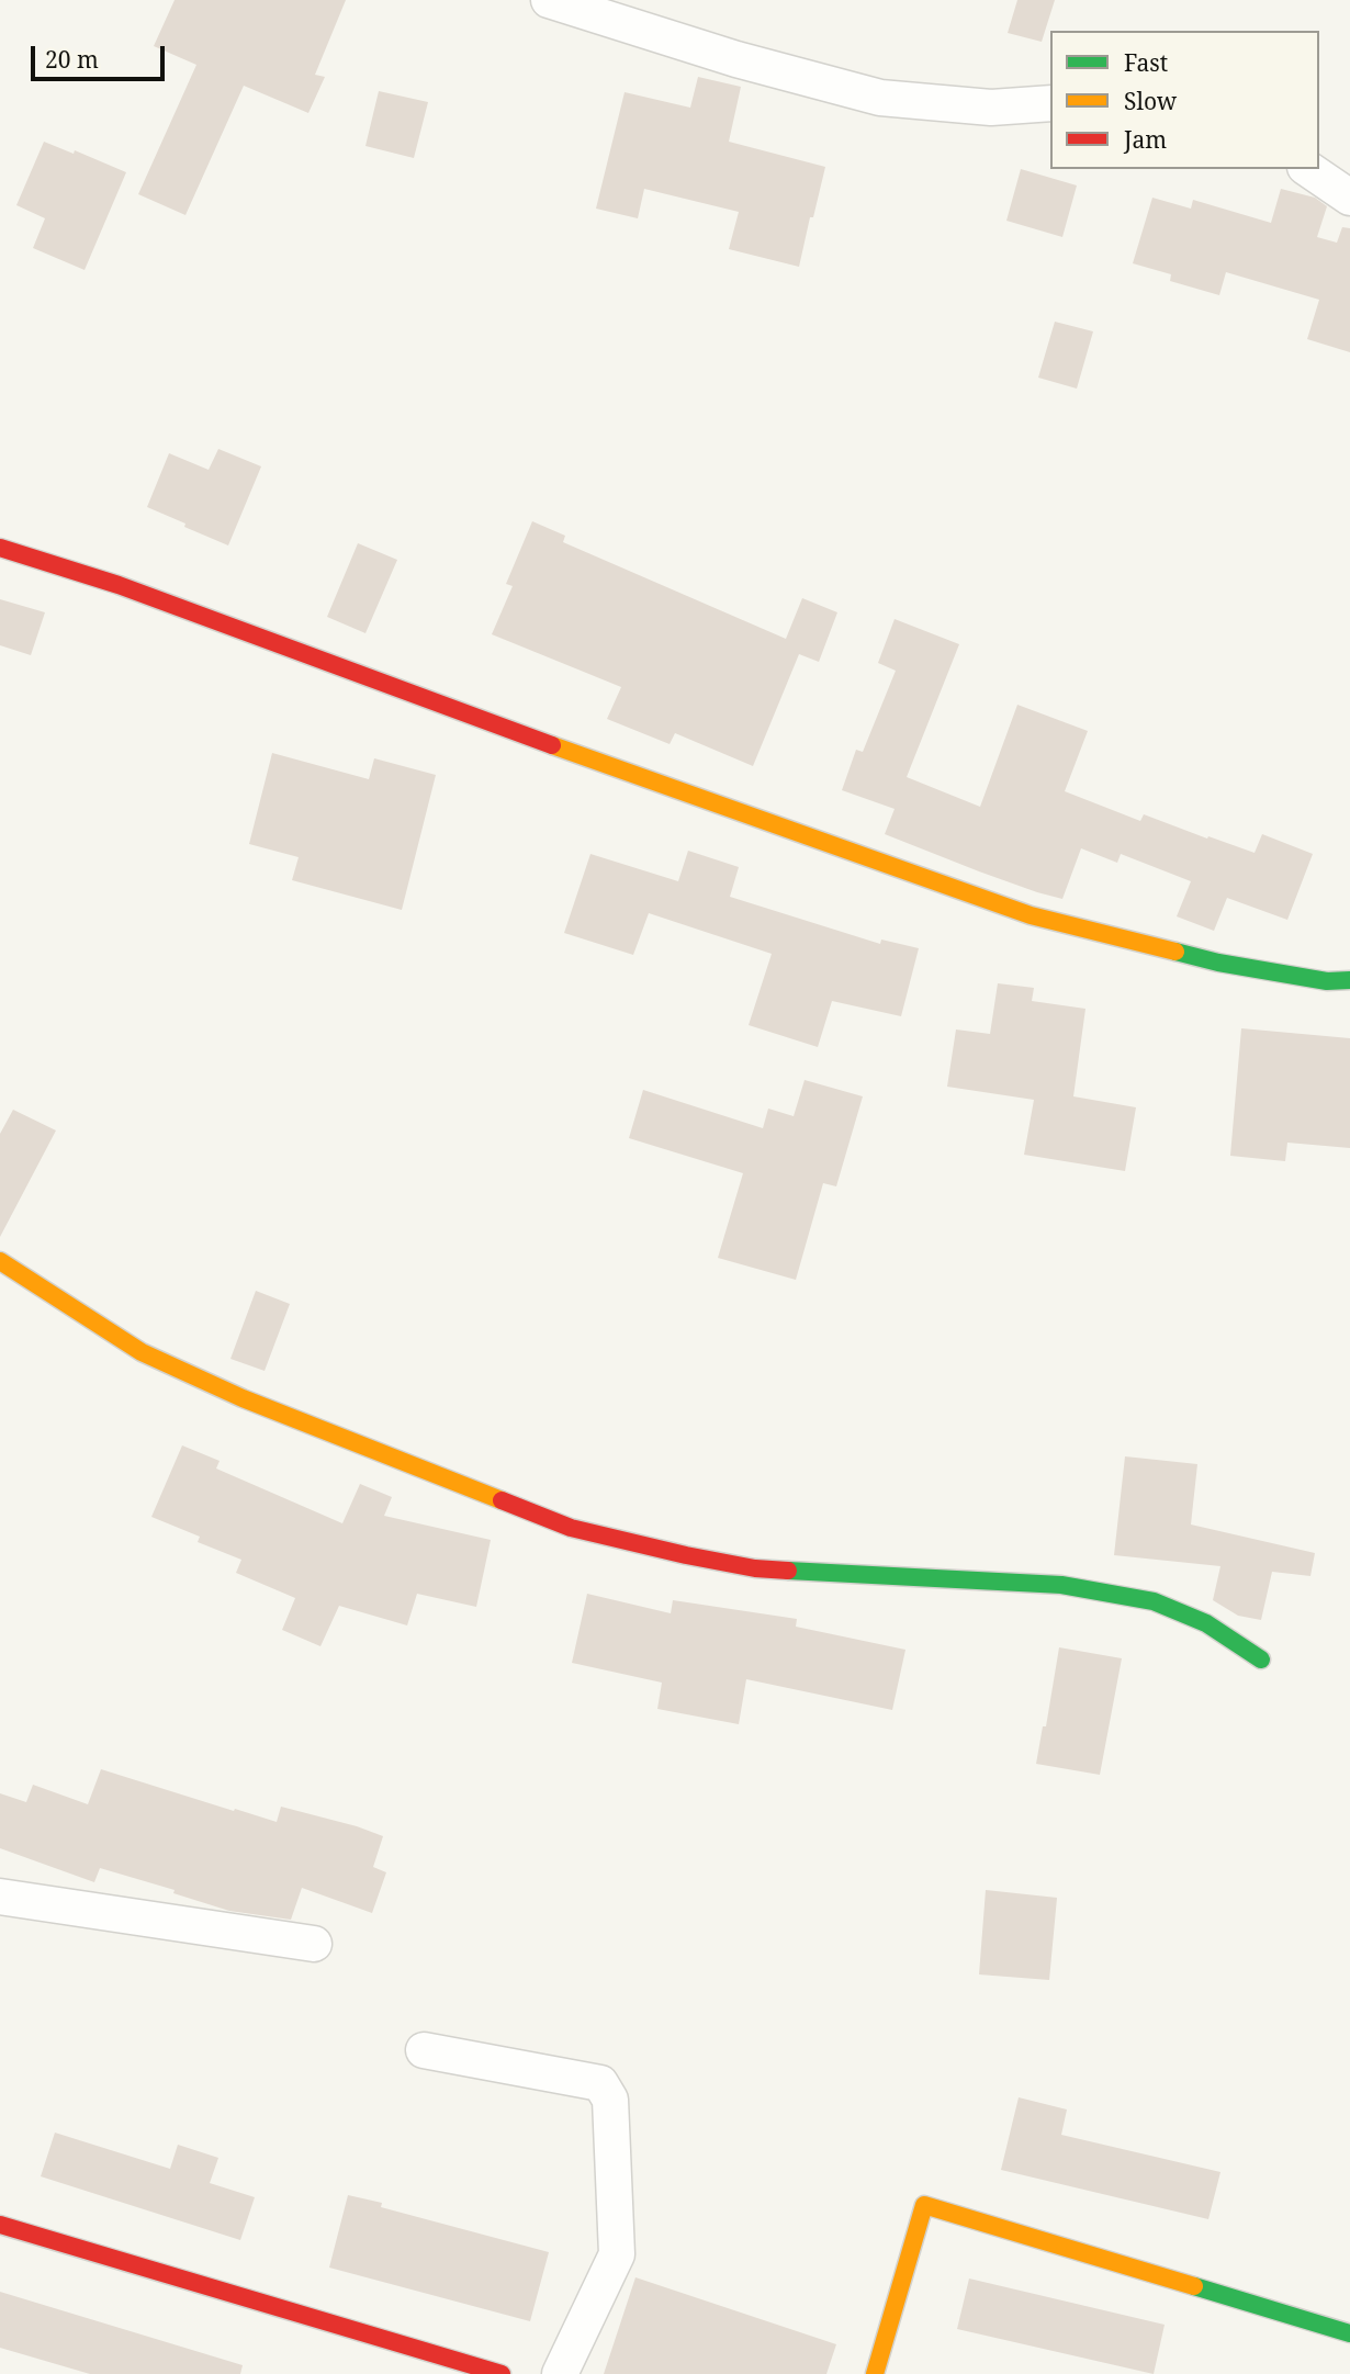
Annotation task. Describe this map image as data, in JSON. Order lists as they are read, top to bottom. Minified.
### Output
{"legend":["Fast","Slow","Jam"],"scale_bar":"20 m"}
